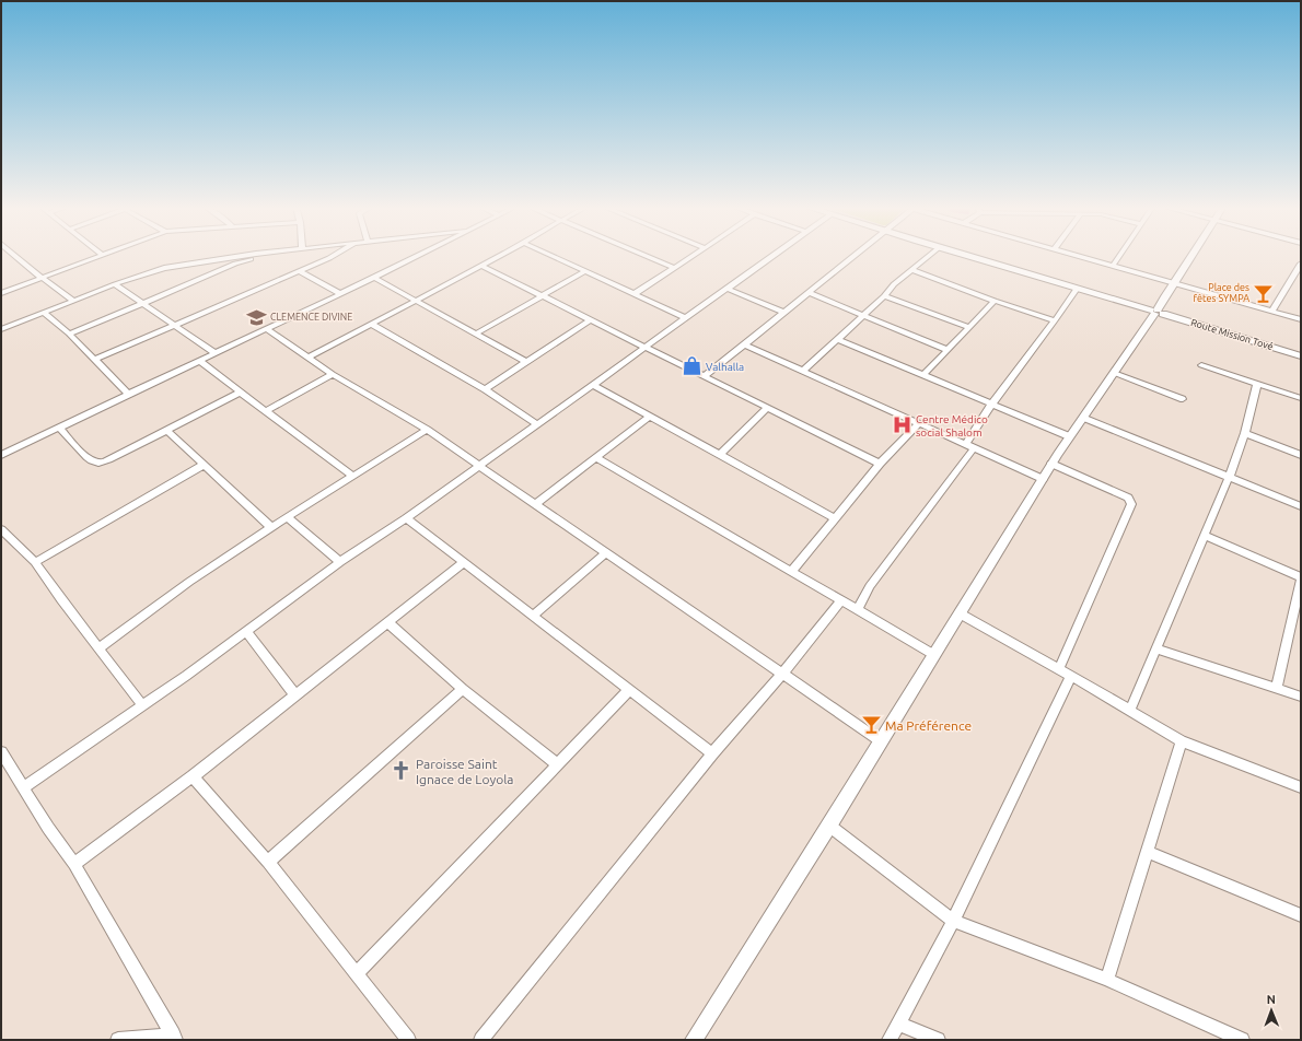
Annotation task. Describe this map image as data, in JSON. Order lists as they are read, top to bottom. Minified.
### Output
{"streets":{"street":["Route Mission Tové"]},"places":{"bar":["Place des fêtes SYMPA","Ma Préférence"],"school or university":["CLEMENCE DIVINE"],"shop":["Valhalla"],"hospital":["Centre Médico social Shalom"],"church":["Paroisse Saint Ignace de Loyola"]},"north":"top"}
